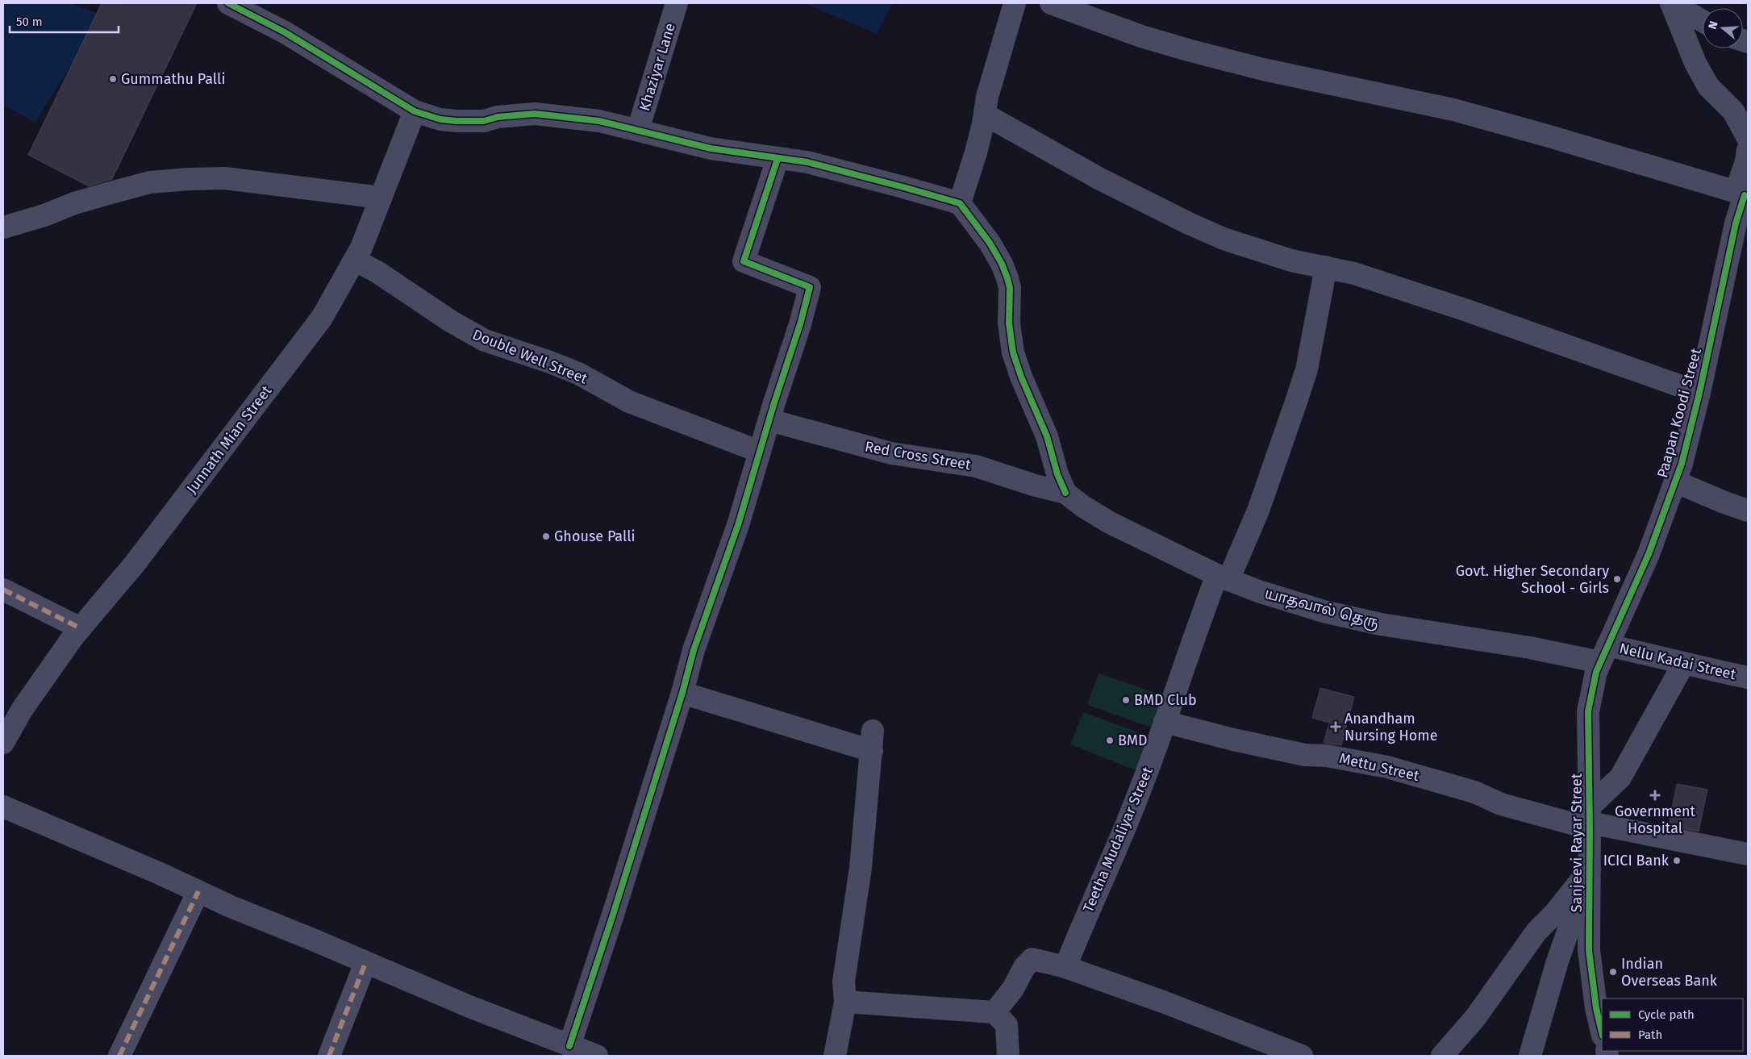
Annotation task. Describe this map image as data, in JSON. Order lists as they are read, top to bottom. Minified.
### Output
{"streets":{"street":["Khaziyar Lane","Double Well Street","Paapan Koodi Street","Junnath Mian Street","Red Cross Street","யாதவால் தெரு","Nellu Kadai Street","Mettu Street","Teetha Mudaliyar Street","Sanjeevi Rayar Street"]},"crossings":[["Double Well Street","Junnath Mian Street"],["Paapan Koodi Street","யாதவால் தெரு"],["Paapan Koodi Street","Nellu Kadai Street"],["Paapan Koodi Street","Sanjeevi Rayar Street"],["Red Cross Street","யாதவால் தெரு"],["யாதவால் தெரு","Nellu Kadai Street"],["யாதவால் தெரு","Teetha Mudaliyar Street"],["யாதவால் தெரு","Sanjeevi Rayar Street"],["Nellu Kadai Street","Sanjeevi Rayar Street"],["Mettu Street","Teetha Mudaliyar Street"],["Mettu Street","Sanjeevi Rayar Street"]],"places":{"other":["Gummathu Palli","Ghouse Palli","Govt. Higher Secondary School - Girls","BMD Club","BMD","ICICI Bank","Indian Overseas Bank"],"health":["Anandham Nursing Home","Government Hospital"]},"legend":["Cycle path","Path"],"scale_bar":"50 m","north":"left"}
